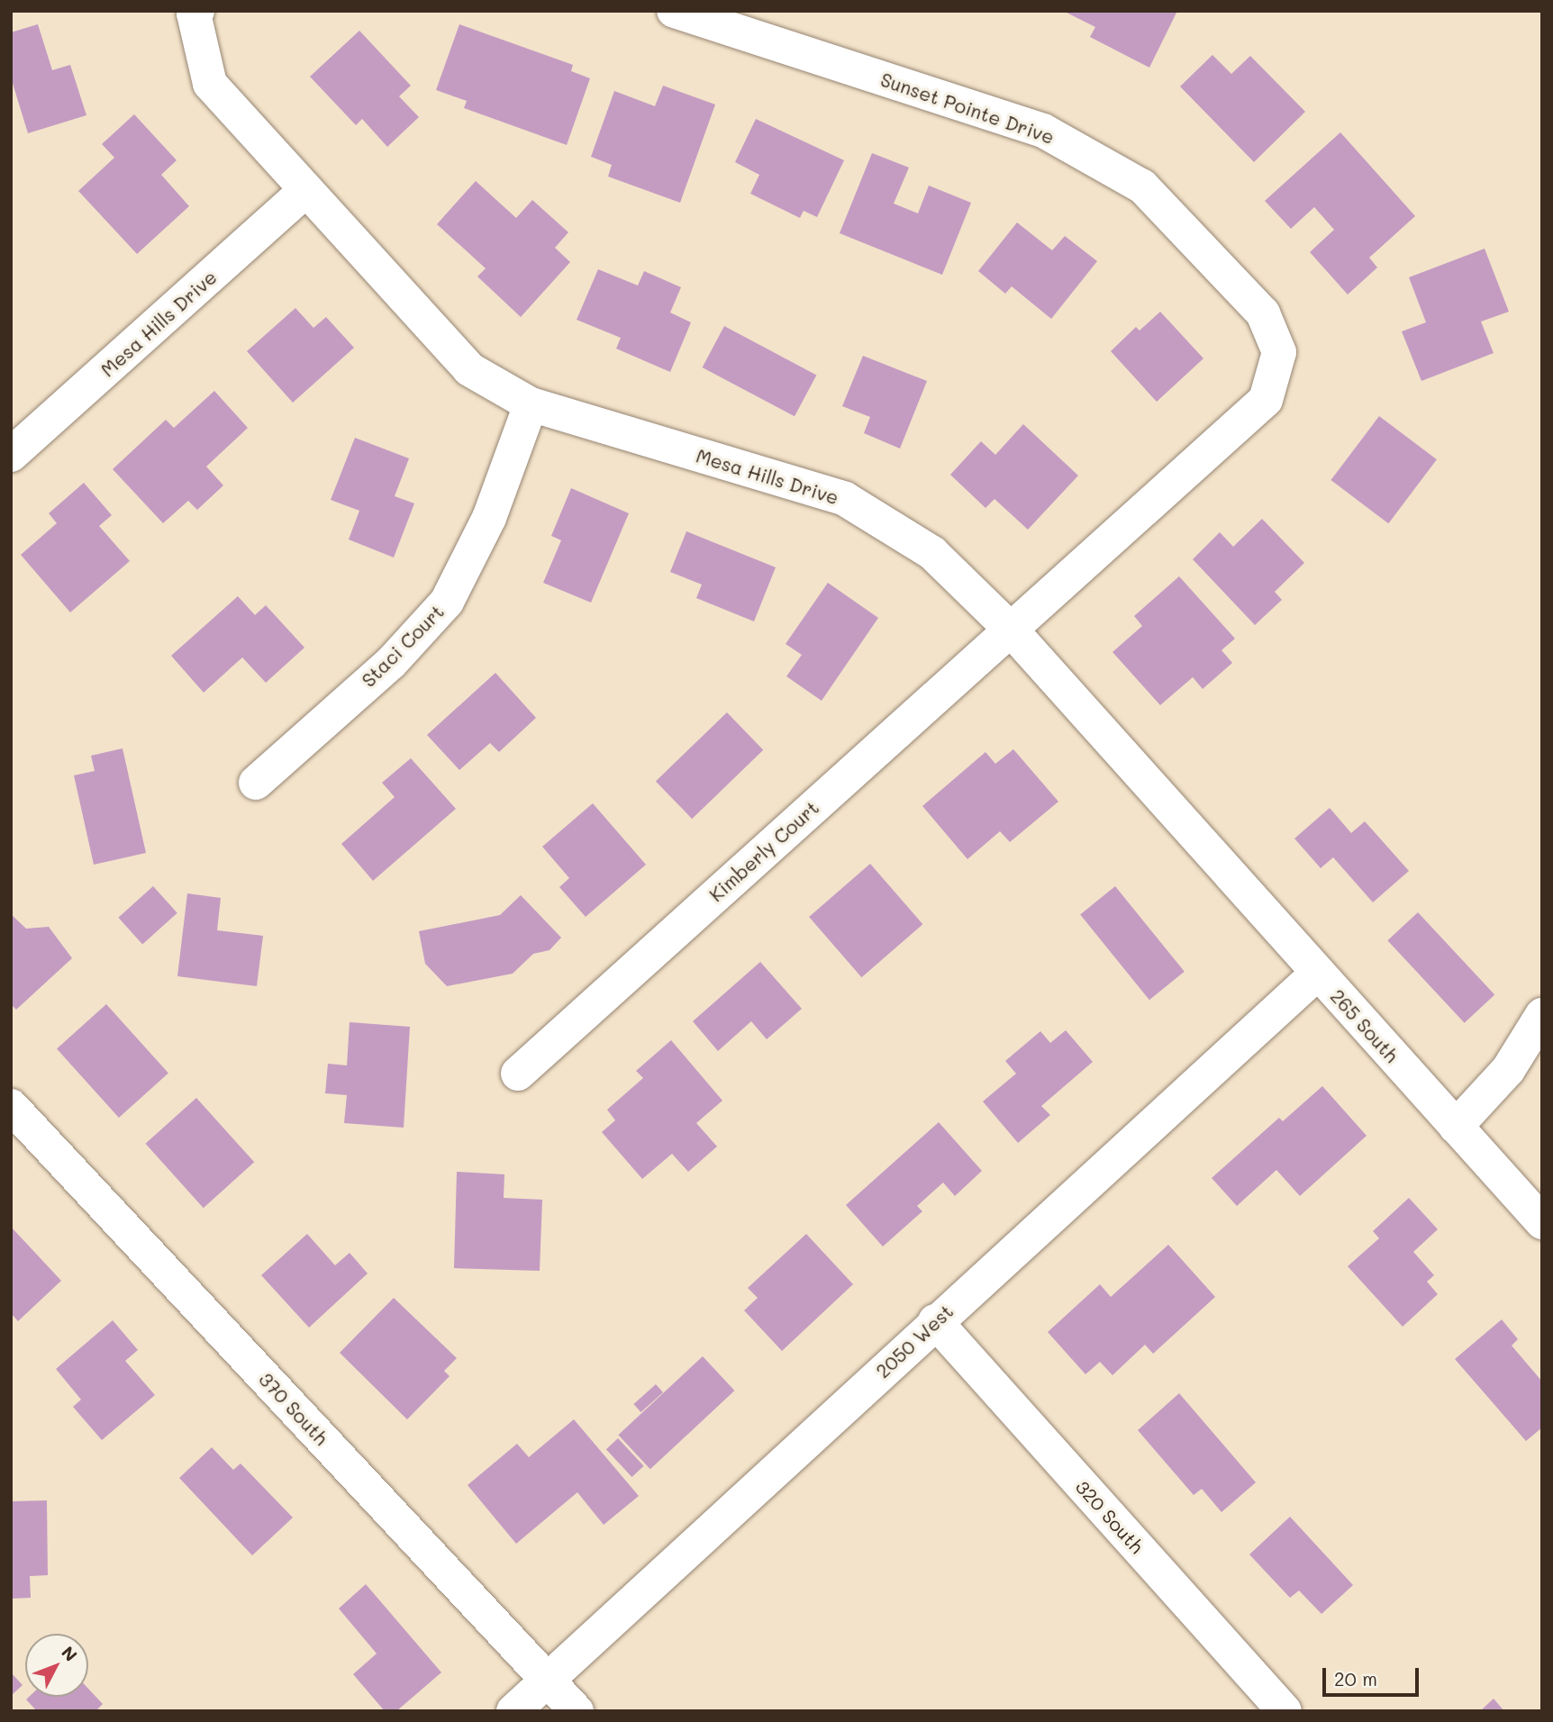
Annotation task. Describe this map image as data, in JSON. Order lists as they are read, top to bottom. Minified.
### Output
{"streets":{"street":["Sunset Pointe Drive","Mesa Hills Drive","Staci Court","Kimberly Court","265 South","2050 West","370 South","320 South"]},"crossings":[["Sunset Pointe Drive","Mesa Hills Drive"],["Sunset Pointe Drive","Kimberly Court"],["Mesa Hills Drive","Staci Court"],["Mesa Hills Drive","Kimberly Court"],["Mesa Hills Drive","265 South"],["265 South","2050 West"],["2050 West","370 South"],["2050 West","320 South"]],"scale_bar":"20 m","north":"top right"}
